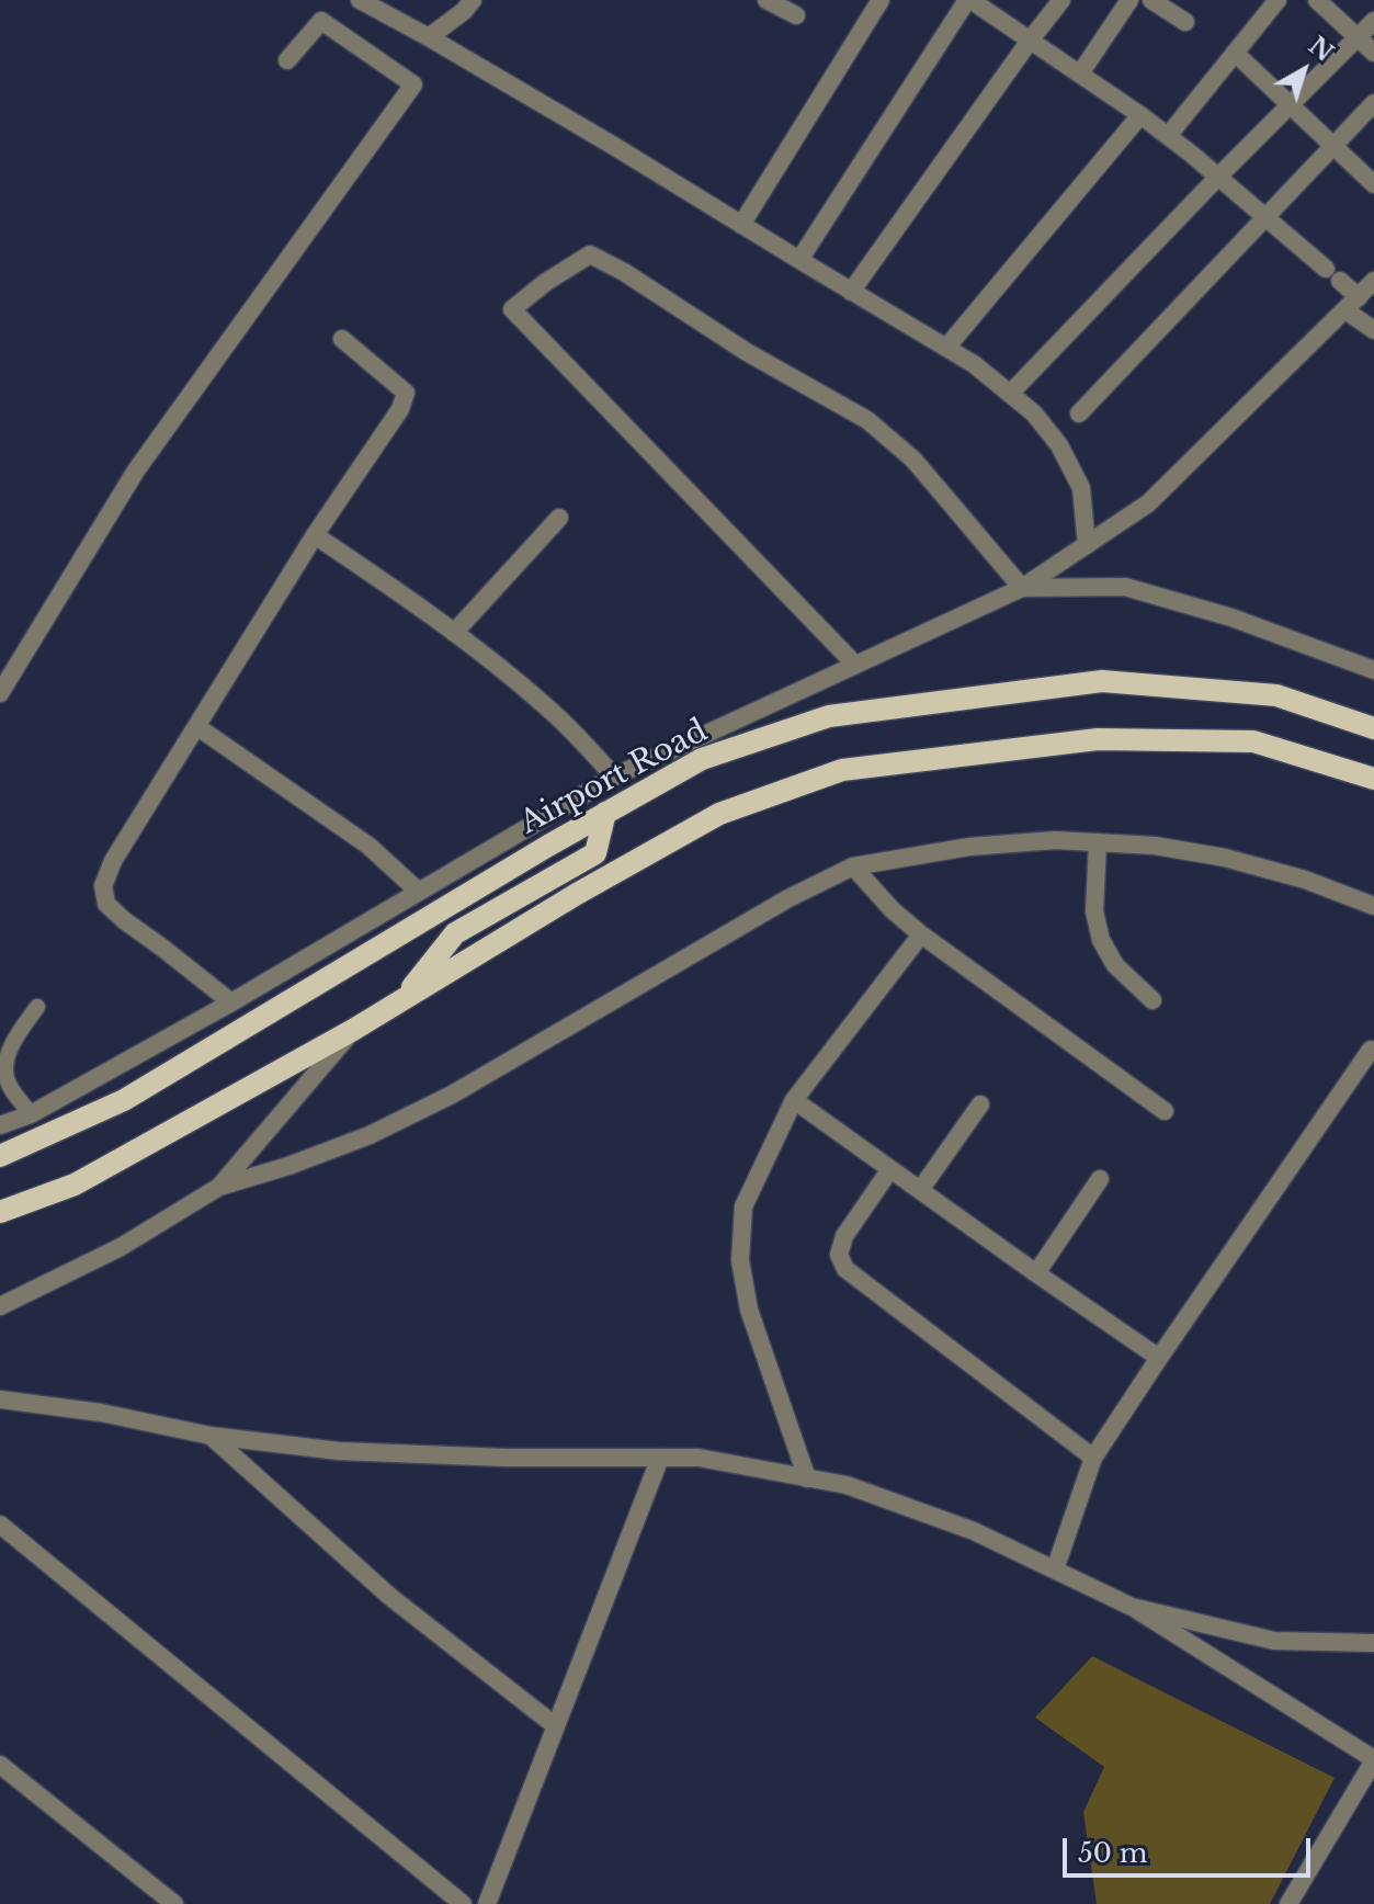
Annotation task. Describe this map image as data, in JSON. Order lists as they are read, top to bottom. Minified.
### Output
{"streets":{"main road":["Airport Road"]},"scale_bar":"50 m","north":"top right"}
